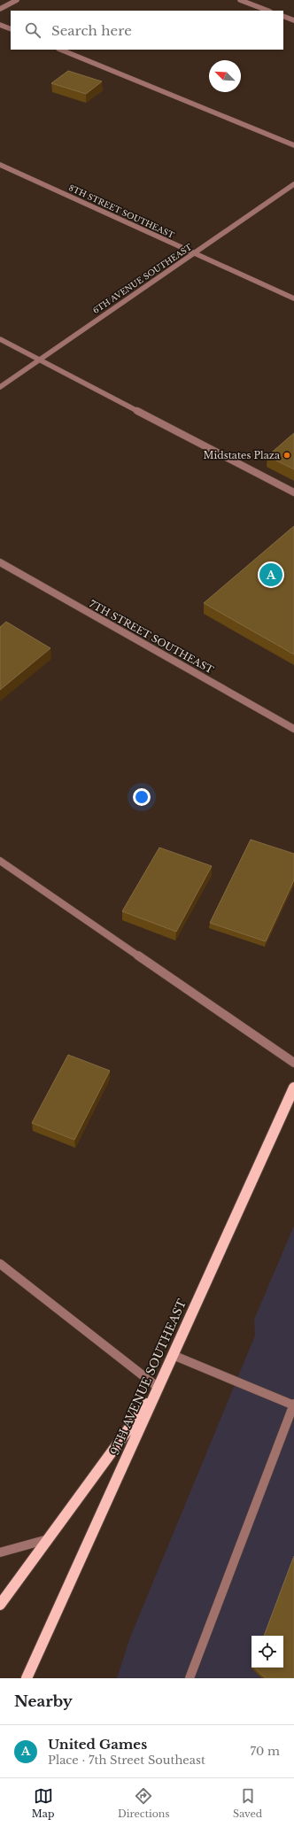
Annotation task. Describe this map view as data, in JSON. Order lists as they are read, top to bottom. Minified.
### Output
{"streets":{"main road":["9TH AVENUE SOUTHEAST"],"street":["8TH STREET SOUTHEAST","6TH AVENUE SOUTHEAST","7TH STREET SOUTHEAST"]},"crossings":[["8TH STREET SOUTHEAST","6TH AVENUE SOUTHEAST"]],"places":["Midstates Plaza"],"north":"top left","page":{"search":"Search here","pins":"A","heading":"Nearby","list":[{"mark":"A","name":"United Games","note":"Place · 7th Street Southeast","value":"70 m"}],"nav":["Map","Directions","Saved"]}}
